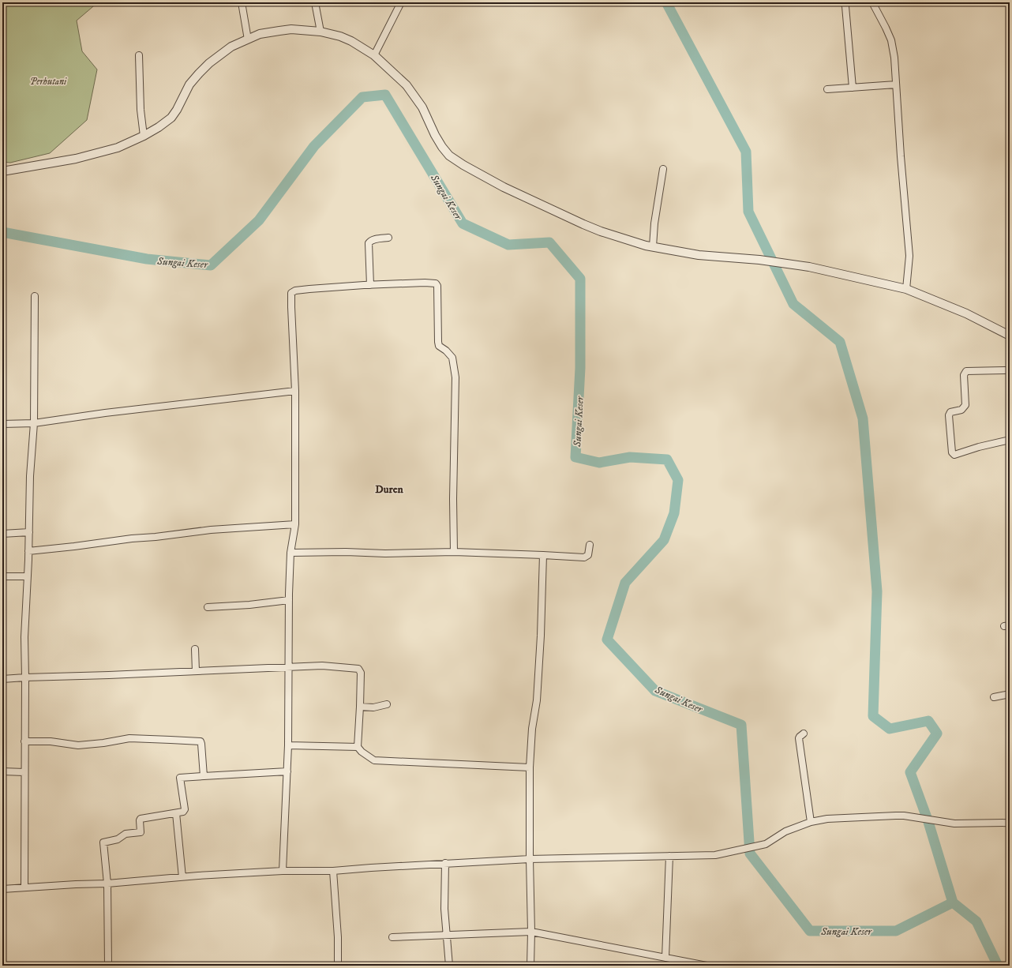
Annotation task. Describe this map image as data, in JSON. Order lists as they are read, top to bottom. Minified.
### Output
{"districts":["Duren"],"water":["Sungai Keser"],"parks":["Perhutani"]}
